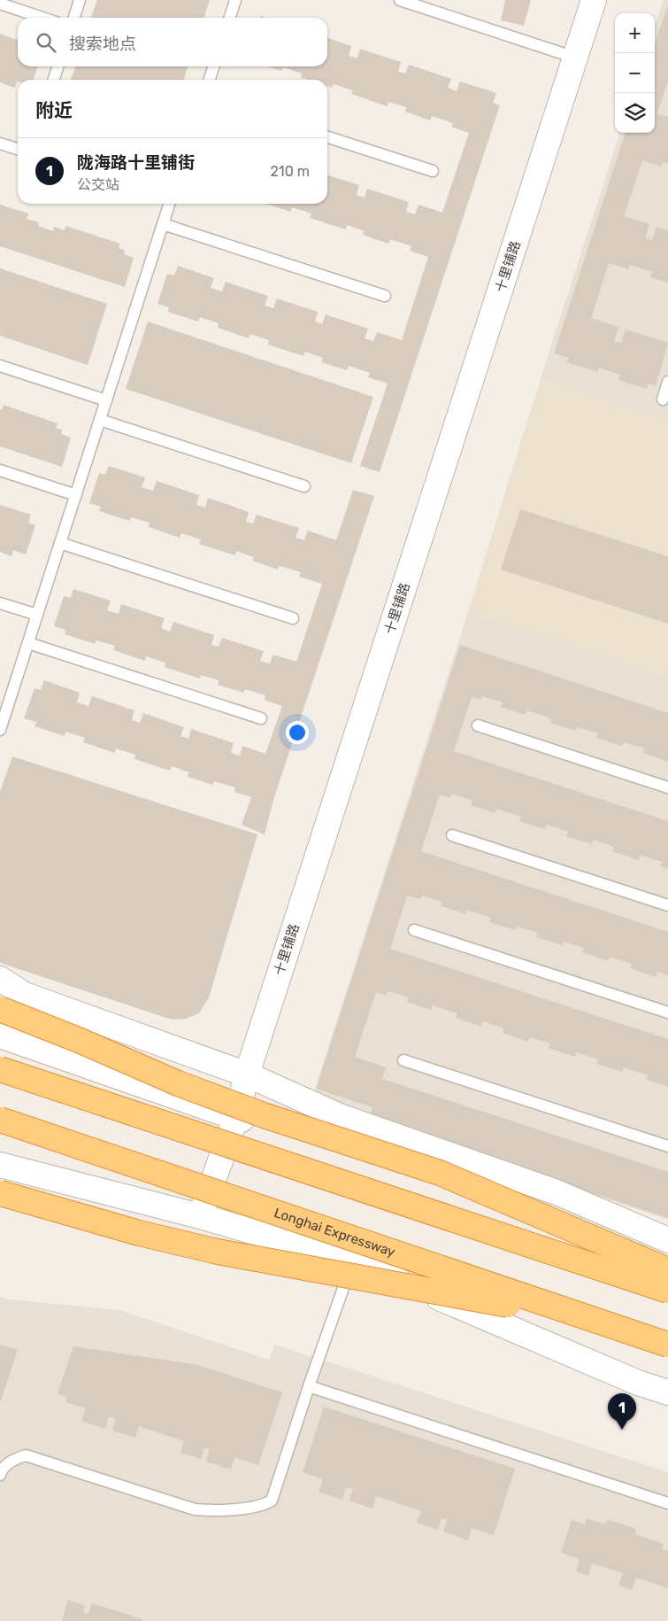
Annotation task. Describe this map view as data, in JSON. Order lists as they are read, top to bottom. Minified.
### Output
{"streets":{"highway":["Longhai Expressway"],"street":["十里铺路"]},"page":{"map_buttons":["+","−"],"search":"搜索地点","heading":"附近","list":[{"mark":"1","name":"陇海路十里铺街","note":"公交站","value":"210 m"}],"pins":"1"}}
